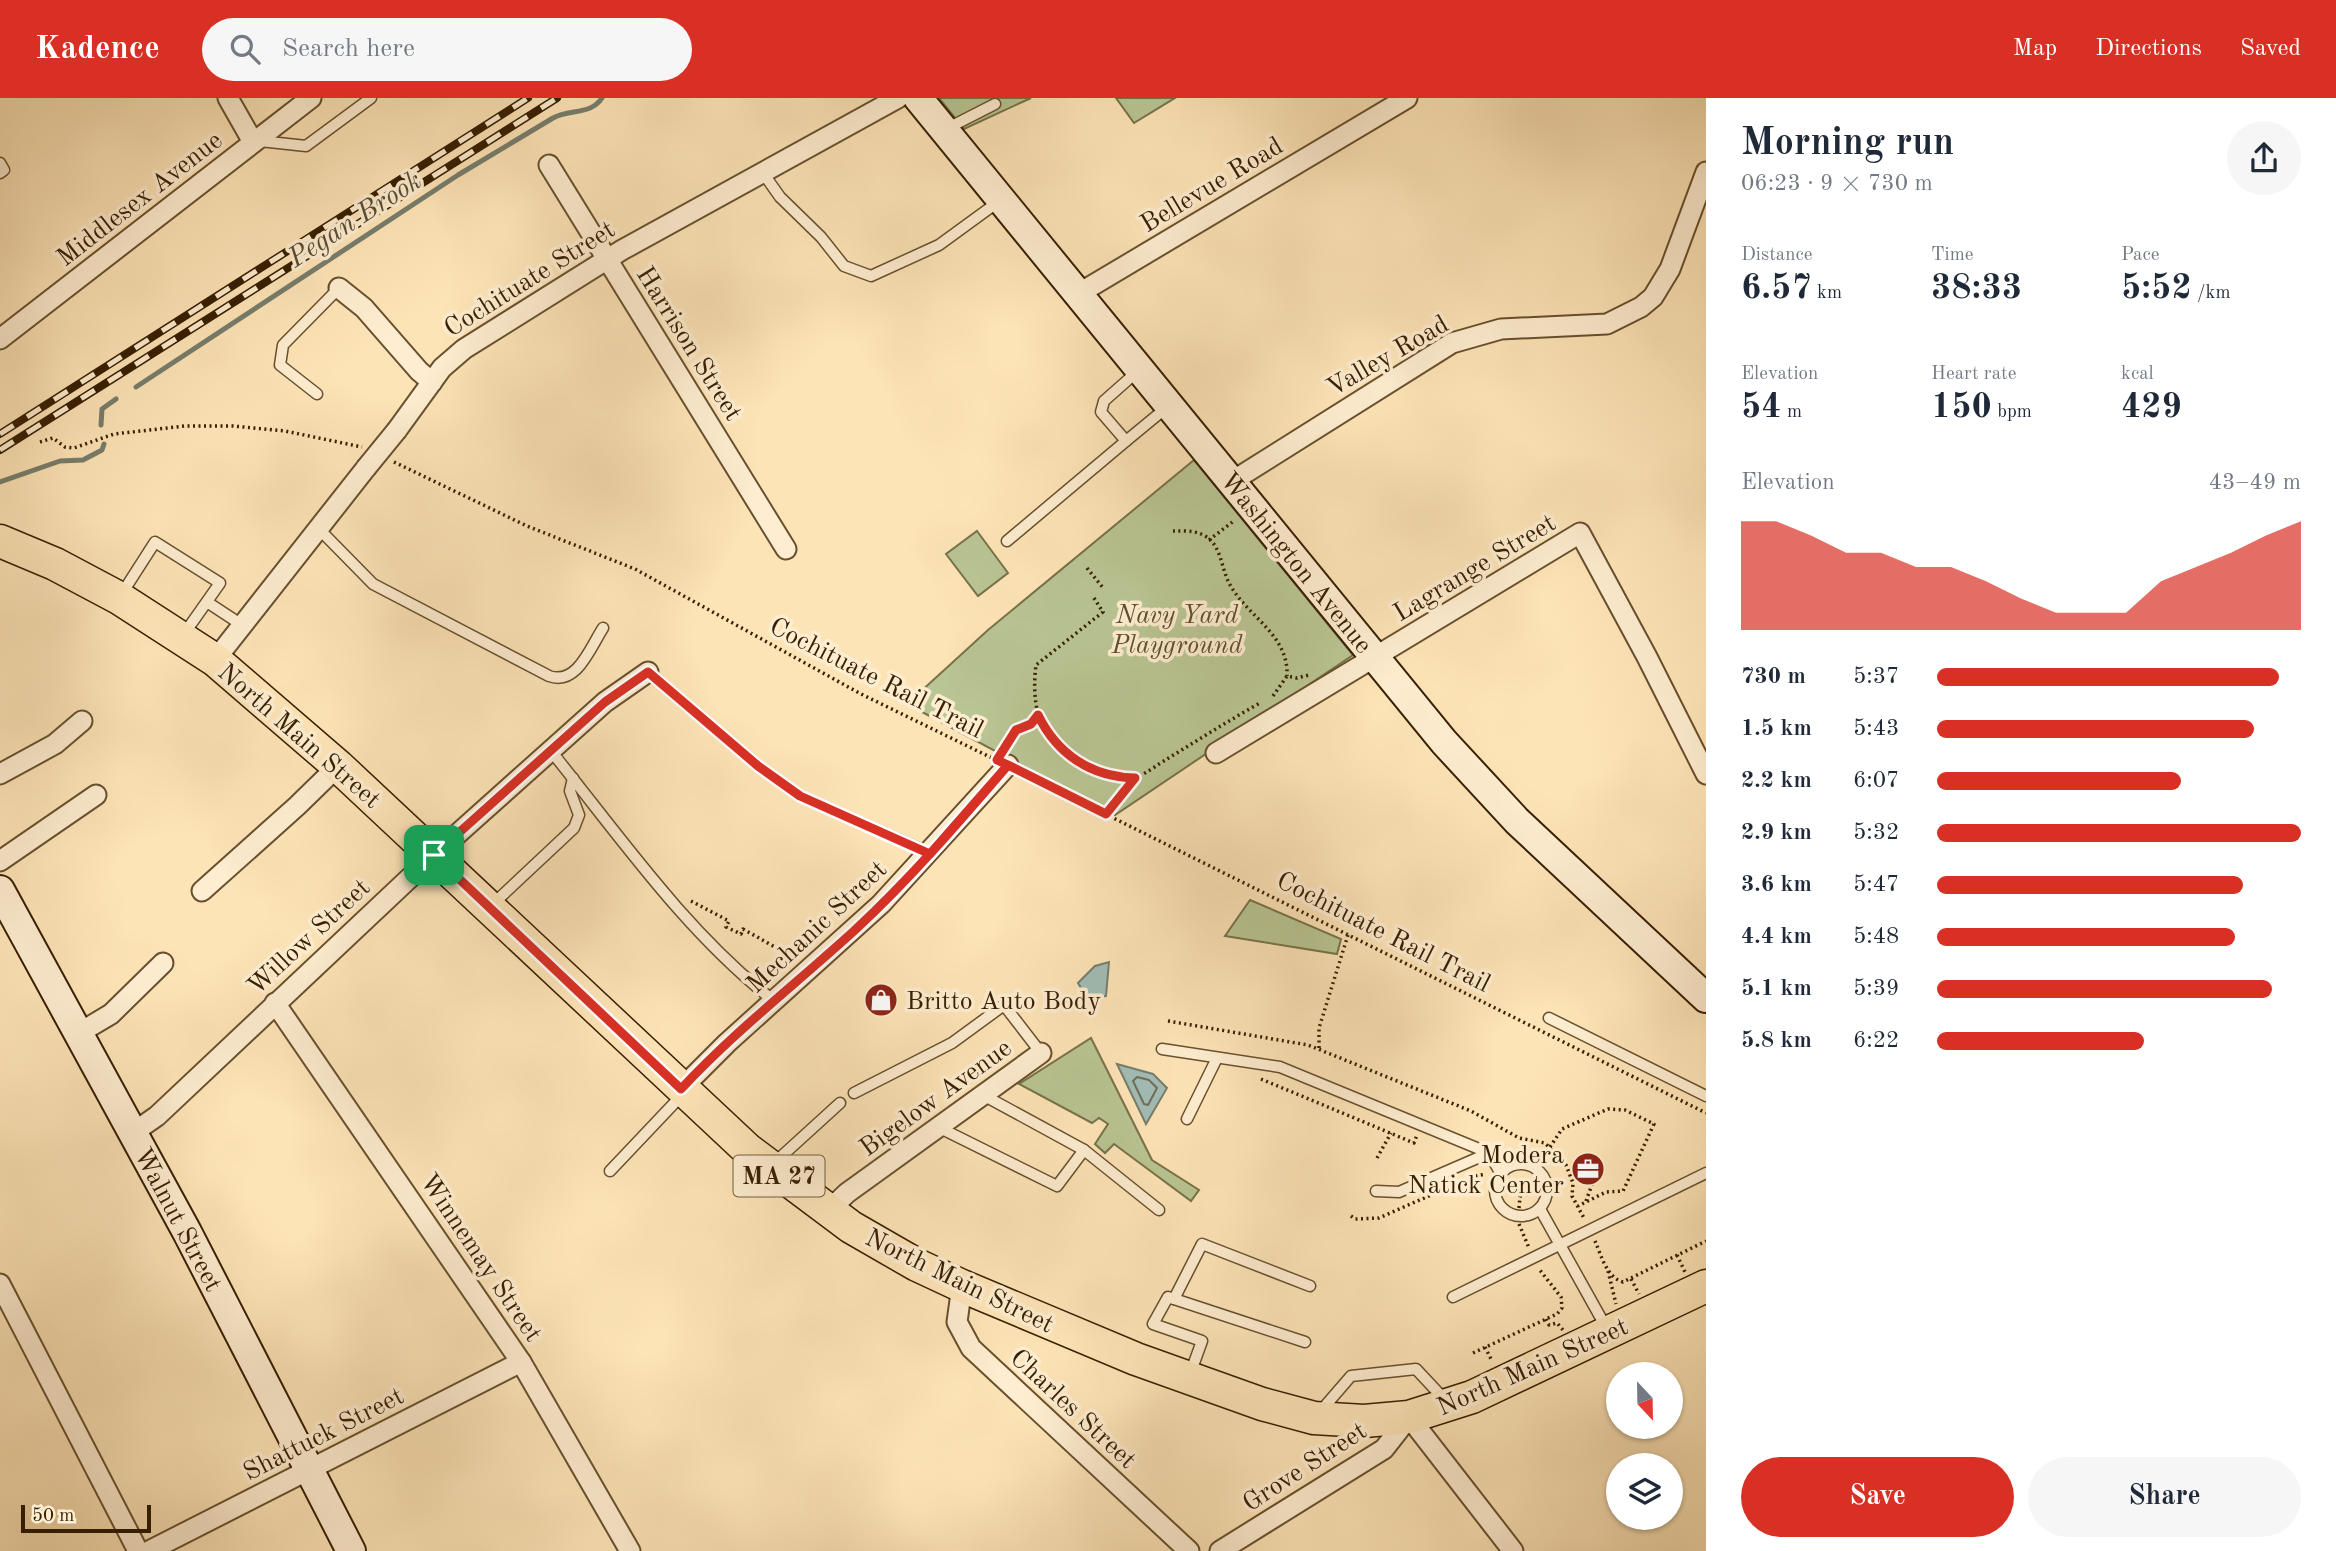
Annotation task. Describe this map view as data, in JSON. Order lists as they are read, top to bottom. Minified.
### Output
{"streets":{"main road":["North Main Street","MA 27"],"street":["Bellevue Road","Middlesex Avenue","Cochituate Street","Harrison Street","Valley Road","Washington Avenue","Lagrange Street","Mechanic Street","Willow Street","Bigelow Avenue","Walnut Street","Winnemay Street","Charles Street","Shattuck Street","Grove Street"],"path":["Cochituate Rail Trail"]},"crossings":[["Bellevue Road","Washington Avenue"],["Cochituate Street","Harrison Street"],["Cochituate Street","North Main Street"],["Valley Road","Washington Avenue"],["Washington Avenue","Lagrange Street"],["Cochituate Rail Trail","Mechanic Street"],["North Main Street","Mechanic Street"],["North Main Street","Willow Street"],["North Main Street","Bigelow Avenue"],["North Main Street","Charles Street"],["North Main Street","Grove Street"],["Willow Street","Walnut Street"],["Willow Street","Winnemay Street"],["Walnut Street","Shattuck Street"],["Winnemay Street","Shattuck Street"]],"water":["Pegan Brook"],"parks":["Navy Yard Playground"],"places":{"shop":["Britto Auto Body"],"office":["Modera Natick Center"]},"scale_bar":"50 m","north":"bottom","page":{"header":"Kadence","search":"Search here","nav":["Map","Directions","Saved"],"heading":["Morning run","06:23 · 9 × 730 m"],"stats":[["Distance","6.57 km"],["Time","38:33"],["Pace","5:52 /km"],["Elevation","54 m"],["Heart rate","150 bpm"],["kcal","429"]],"chart":["Elevation","43–49 m"],"list":[{"name":"730 m","note":"5:37"},{"name":"1.5 km","note":"5:43"},{"name":"2.2 km","note":"6:07"},{"name":"2.9 km","note":"5:32"},{"name":"3.6 km","note":"5:47"},{"name":"4.4 km","note":"5:48"},{"name":"5.1 km","note":"5:39"},{"name":"5.8 km","note":"6:22"}],"buttons":["Save","Share"],"scale":"50 m"}}
